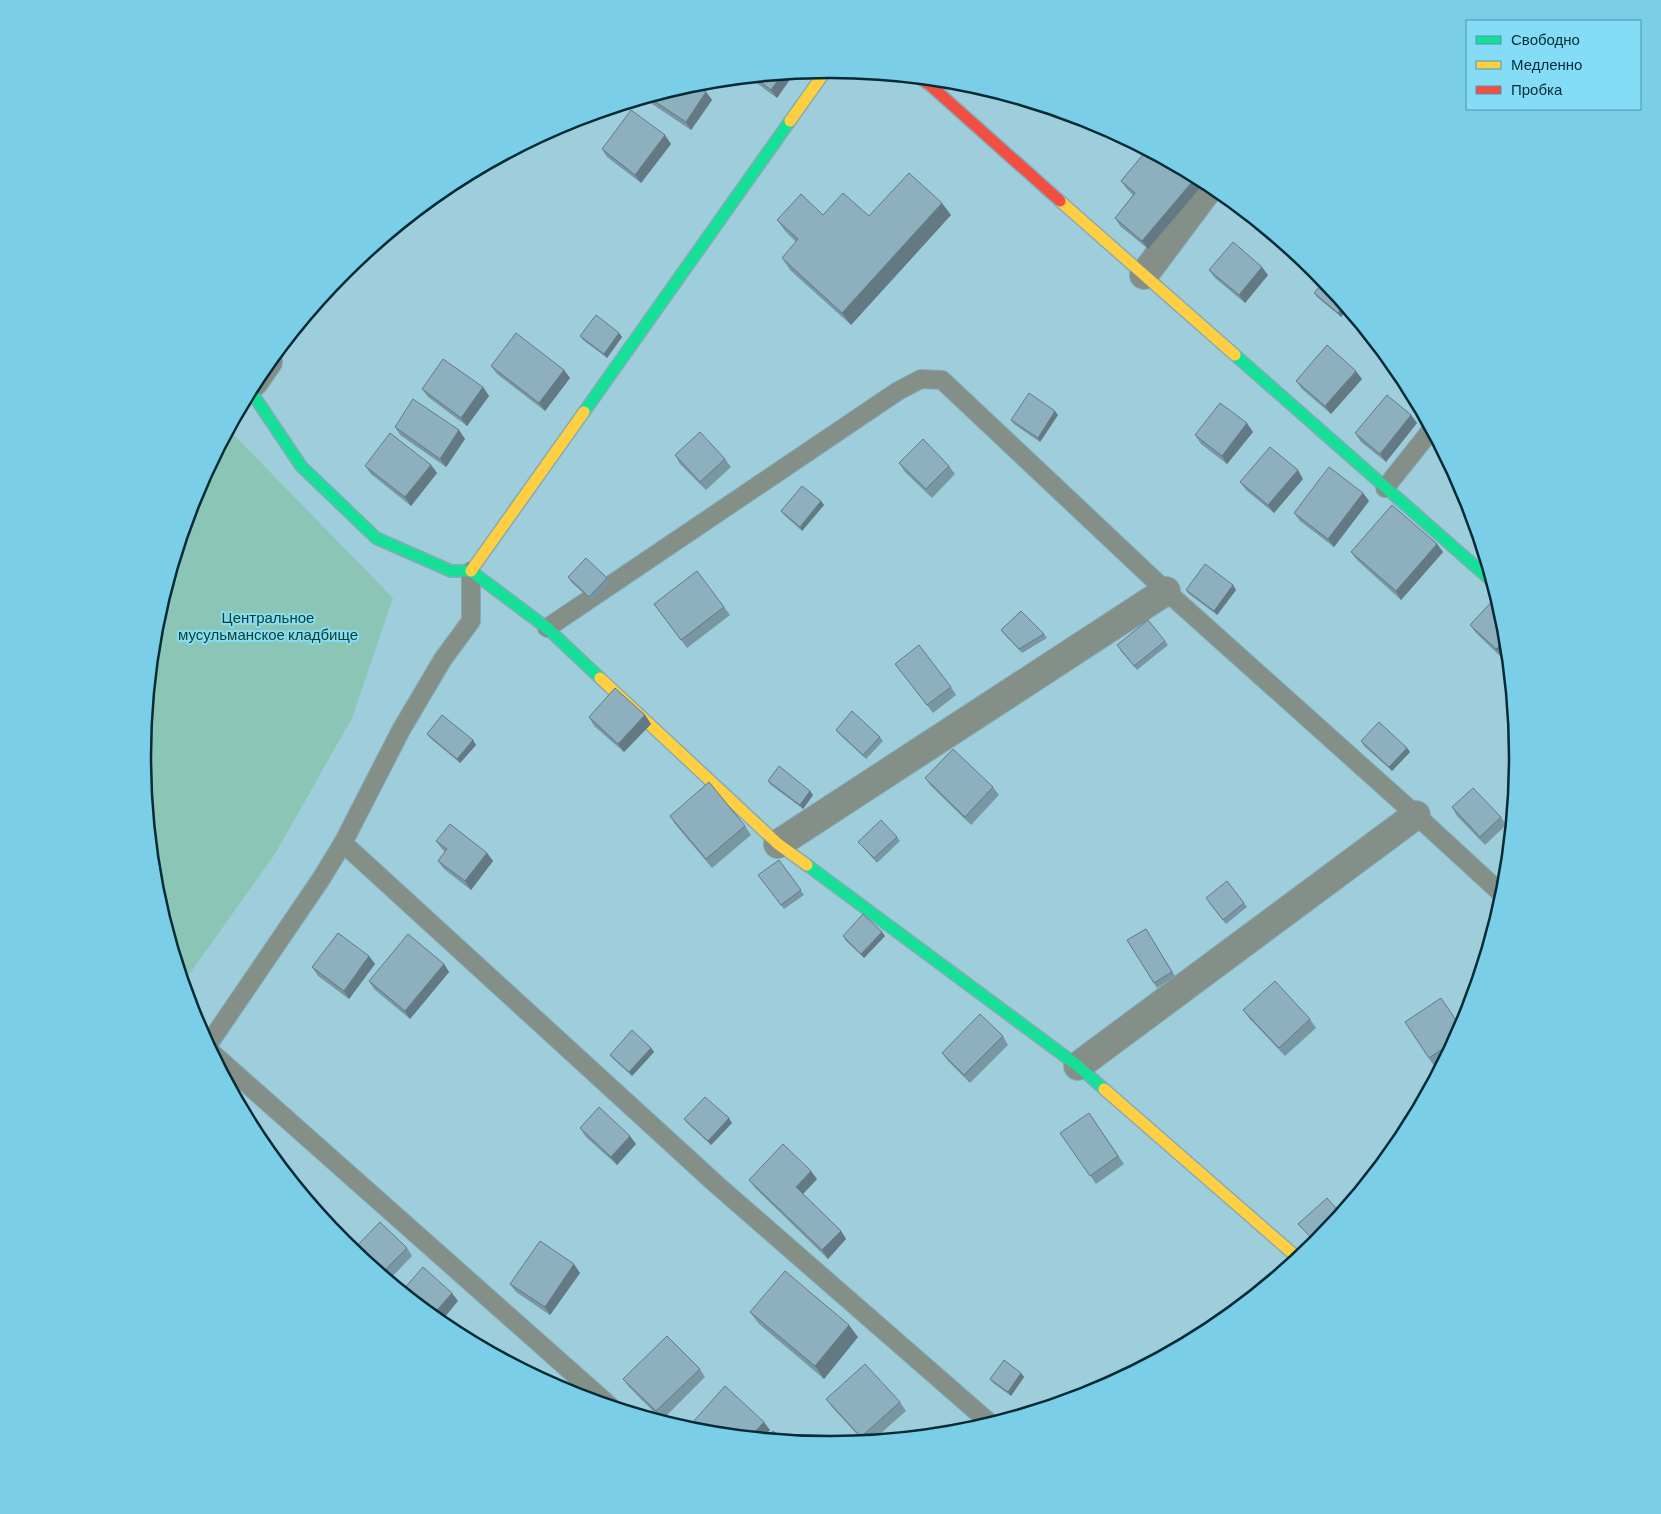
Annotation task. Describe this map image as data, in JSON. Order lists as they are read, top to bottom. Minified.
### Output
{"parks":["Центральное мусульманское кладбище"],"legend":["Свободно","Медленно","Пробка"]}
